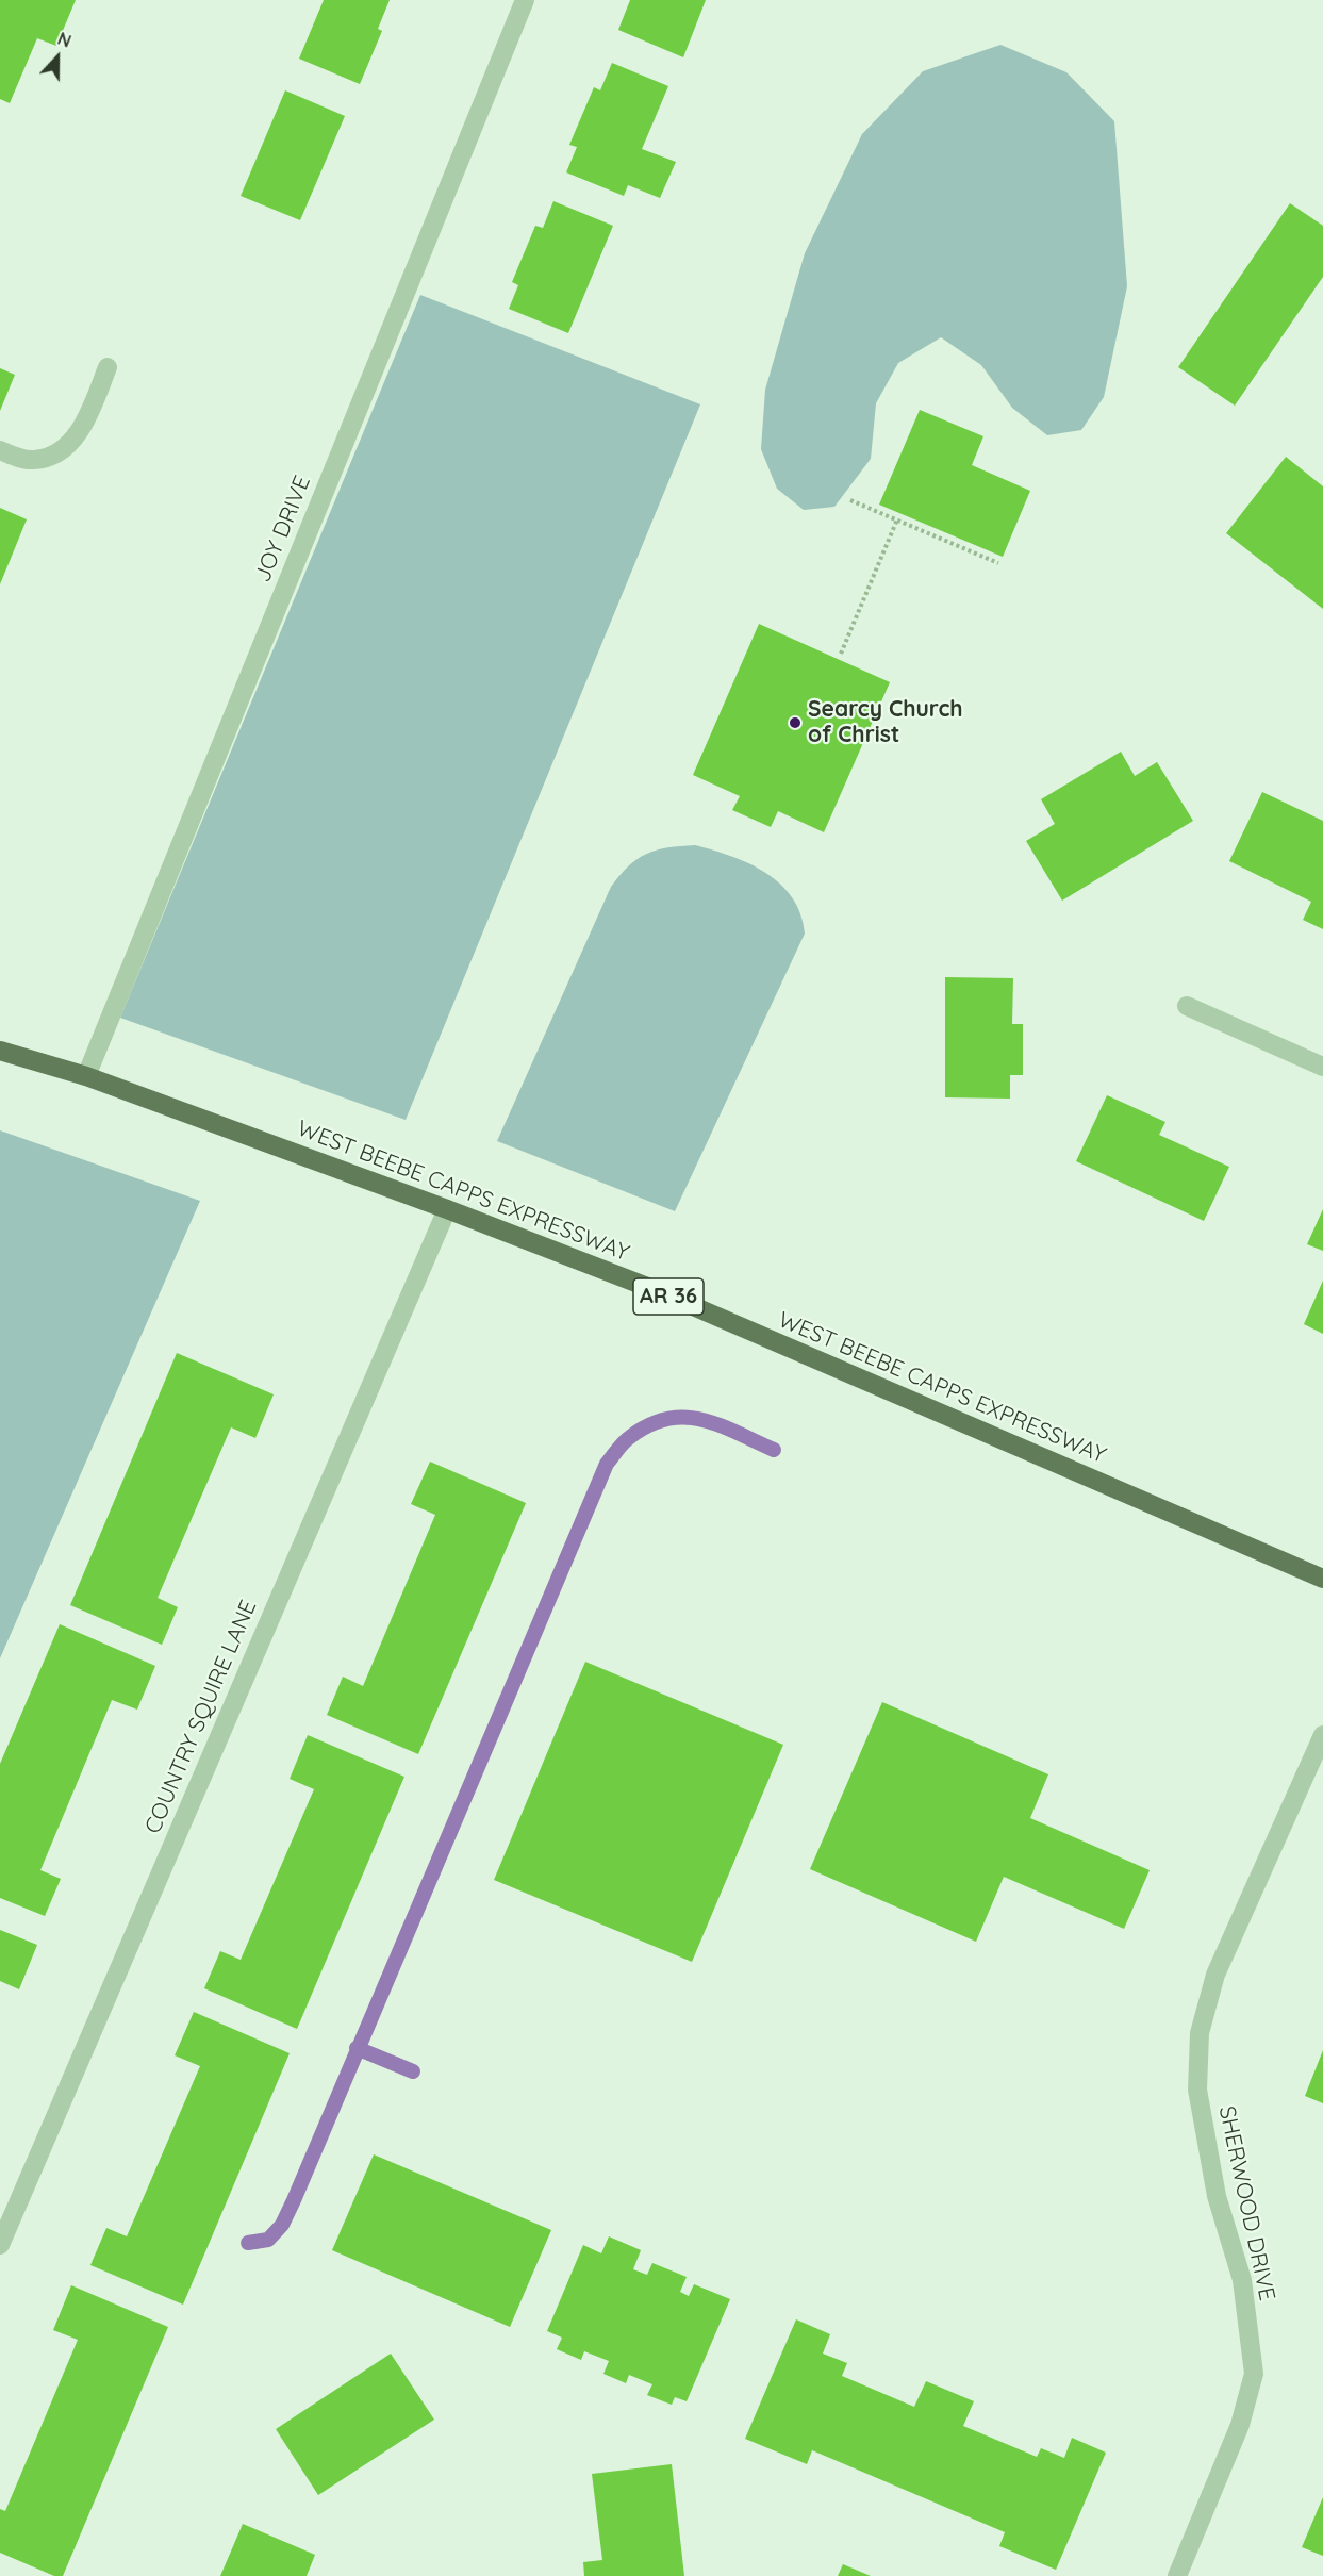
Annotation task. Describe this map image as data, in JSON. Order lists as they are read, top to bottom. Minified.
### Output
{"streets":{"main road":["WEST BEEBE CAPPS EXPRESSWAY","AR 36"],"street":["JOY DRIVE","COUNTRY SQUIRE LANE","SHERWOOD DRIVE"]},"crossings":[["JOY DRIVE","WEST BEEBE CAPPS EXPRESSWAY"],["WEST BEEBE CAPPS EXPRESSWAY","COUNTRY SQUIRE LANE"]],"places":["Searcy Church of Christ"],"north":"top"}
